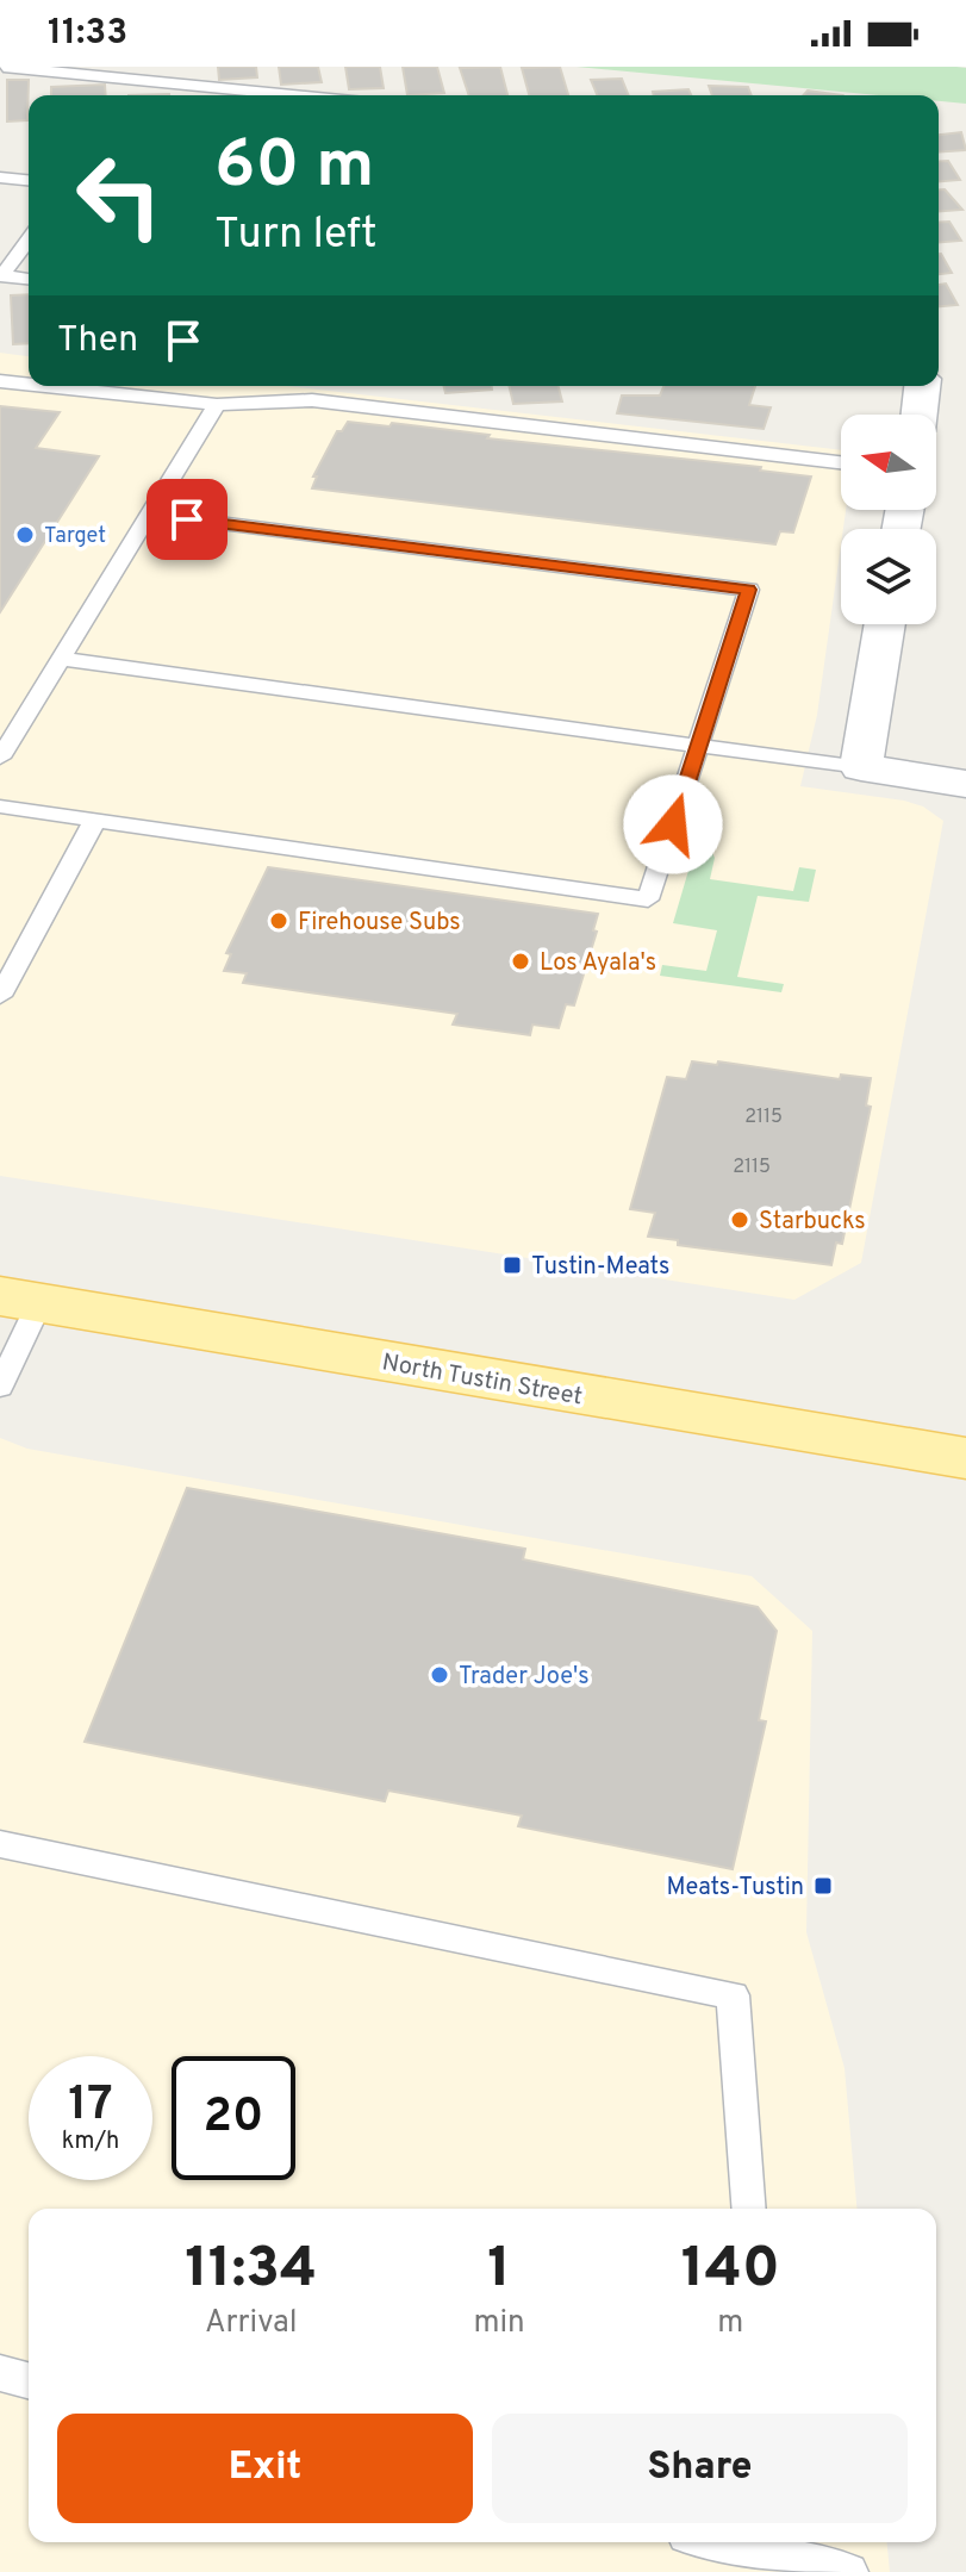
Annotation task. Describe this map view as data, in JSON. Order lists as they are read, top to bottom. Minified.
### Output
{"streets":{"main road":["North Tustin Street"]},"places":{"other":["Target","Firehouse Subs","Los Ayala's","Starbucks","Trader Joe's"],"transit":["Tustin-Meats","Meats-Tustin"]},"house_numbers":["2115","2115"],"north":"left","page":{"status":"11:33","turn":["60 m","Turn left"],"then":"Then","speed":"17 km/h","limit":"20","eta":["11:34","Arrival","1","min","140","m"],"buttons":["Exit","Share"]}}
